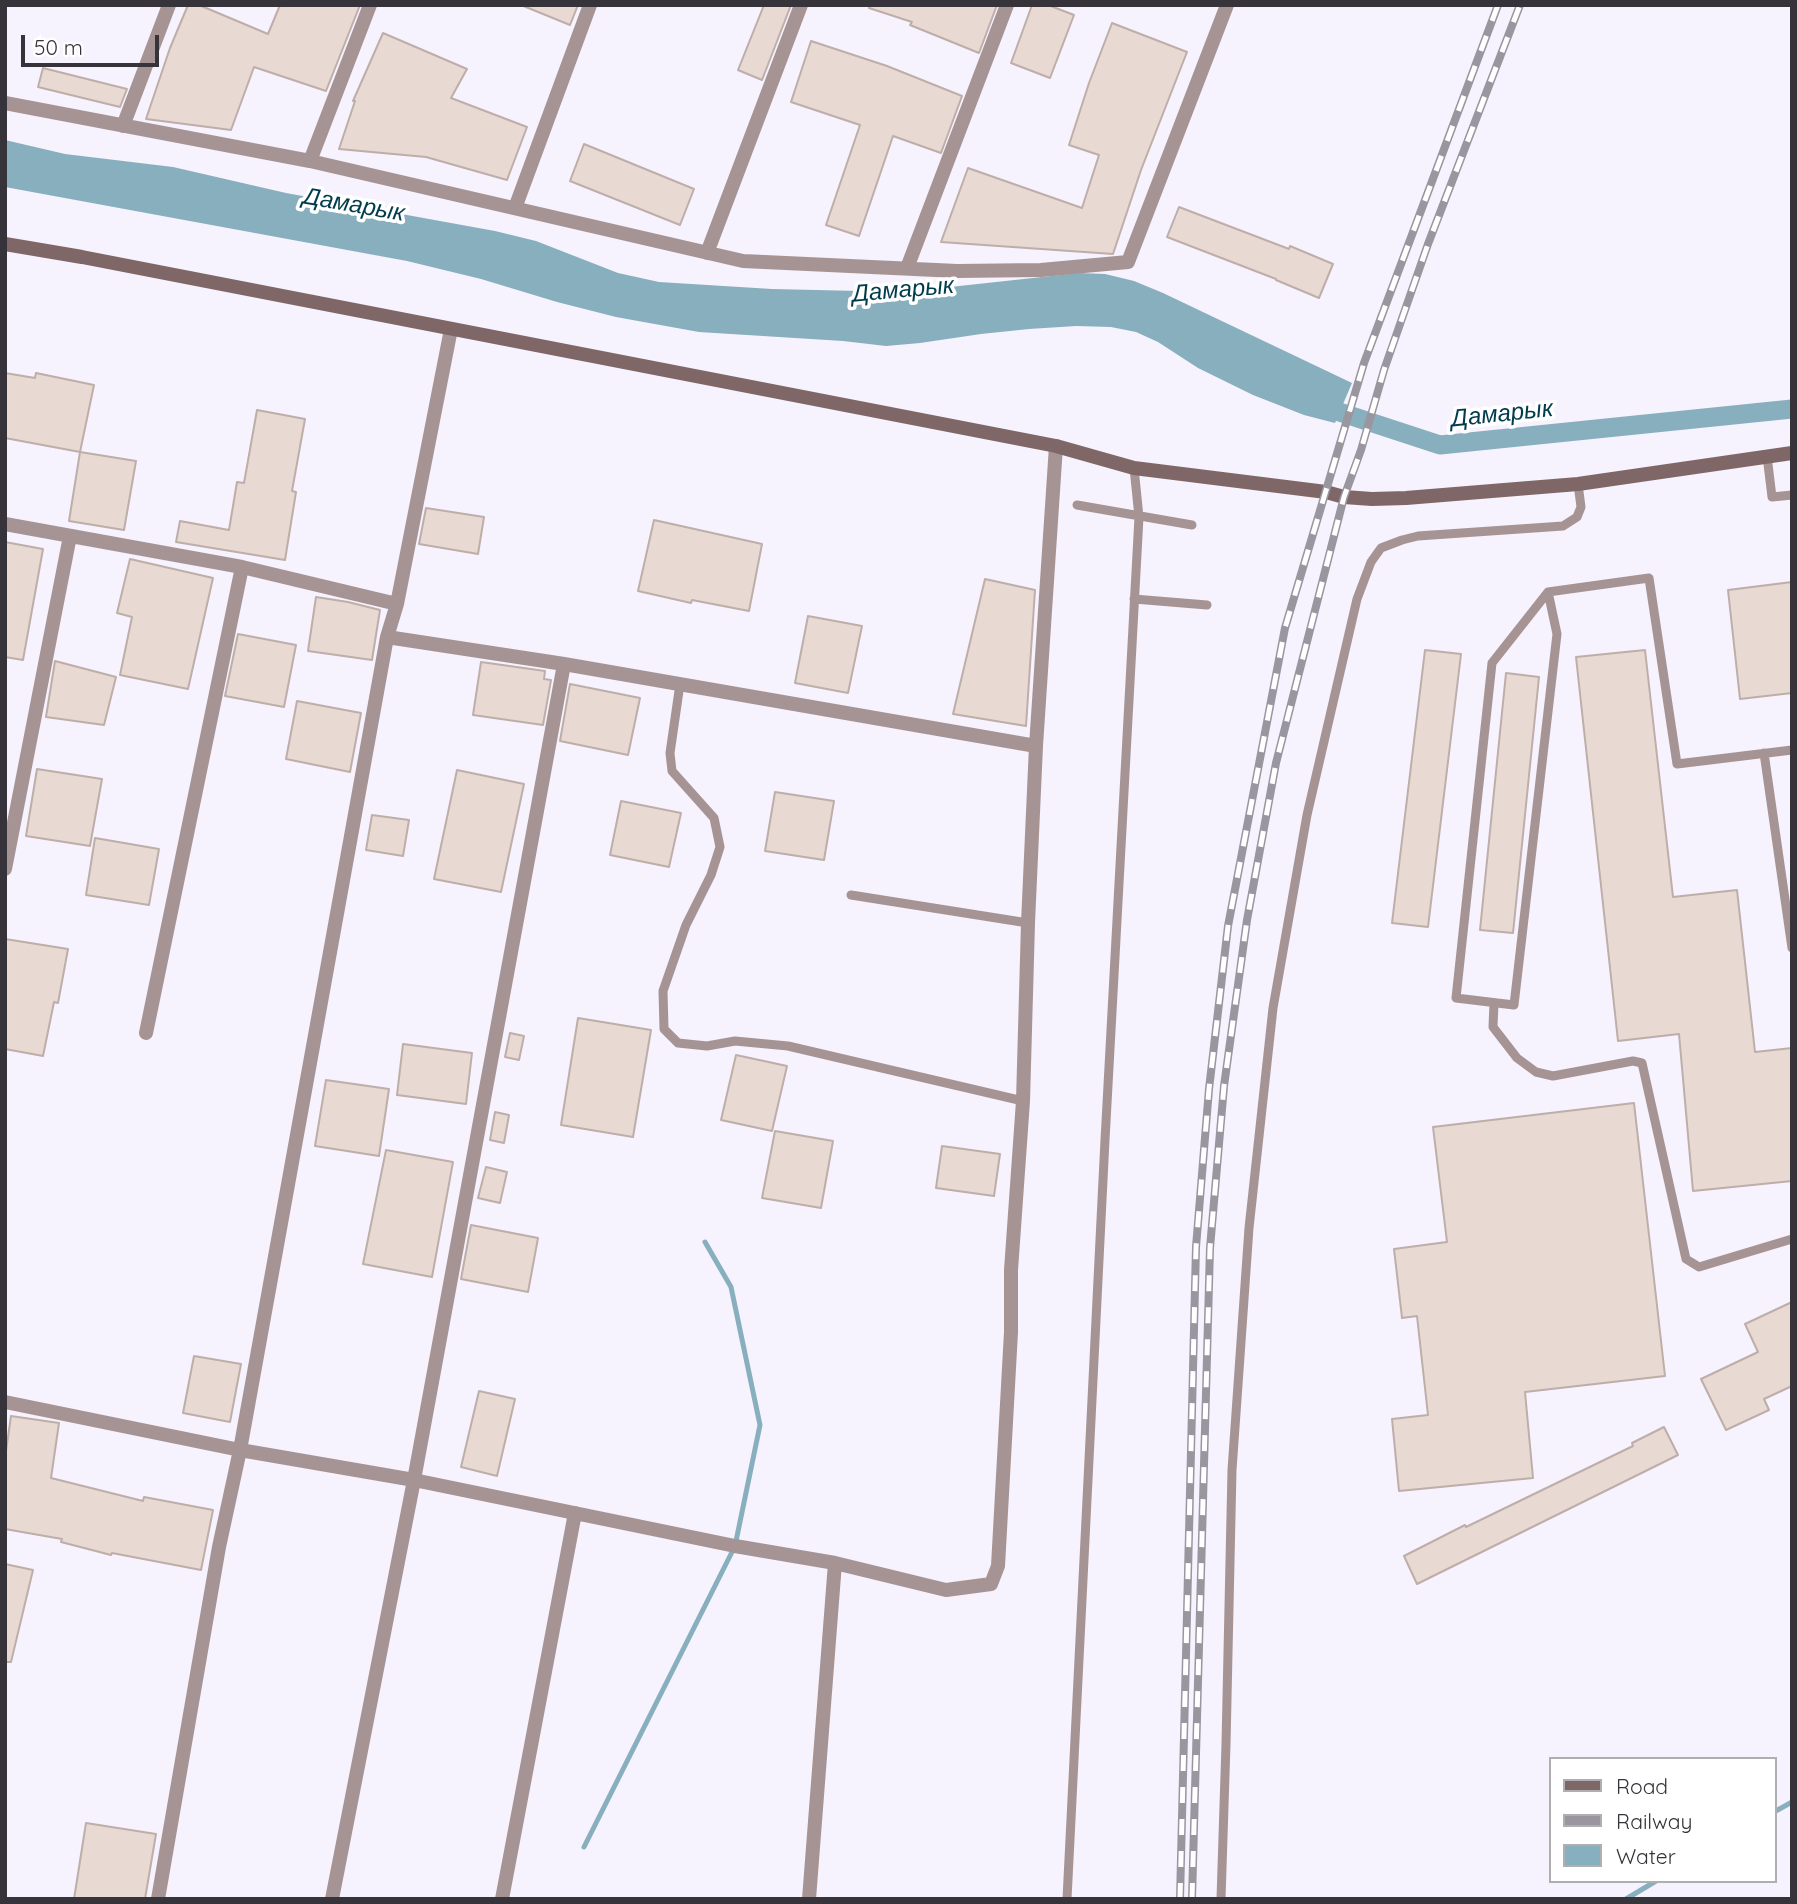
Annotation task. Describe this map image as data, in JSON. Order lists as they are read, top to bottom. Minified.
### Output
{"water":["Дамарык"],"legend":["Road","Railway","Water"],"scale_bar":"50 m"}
